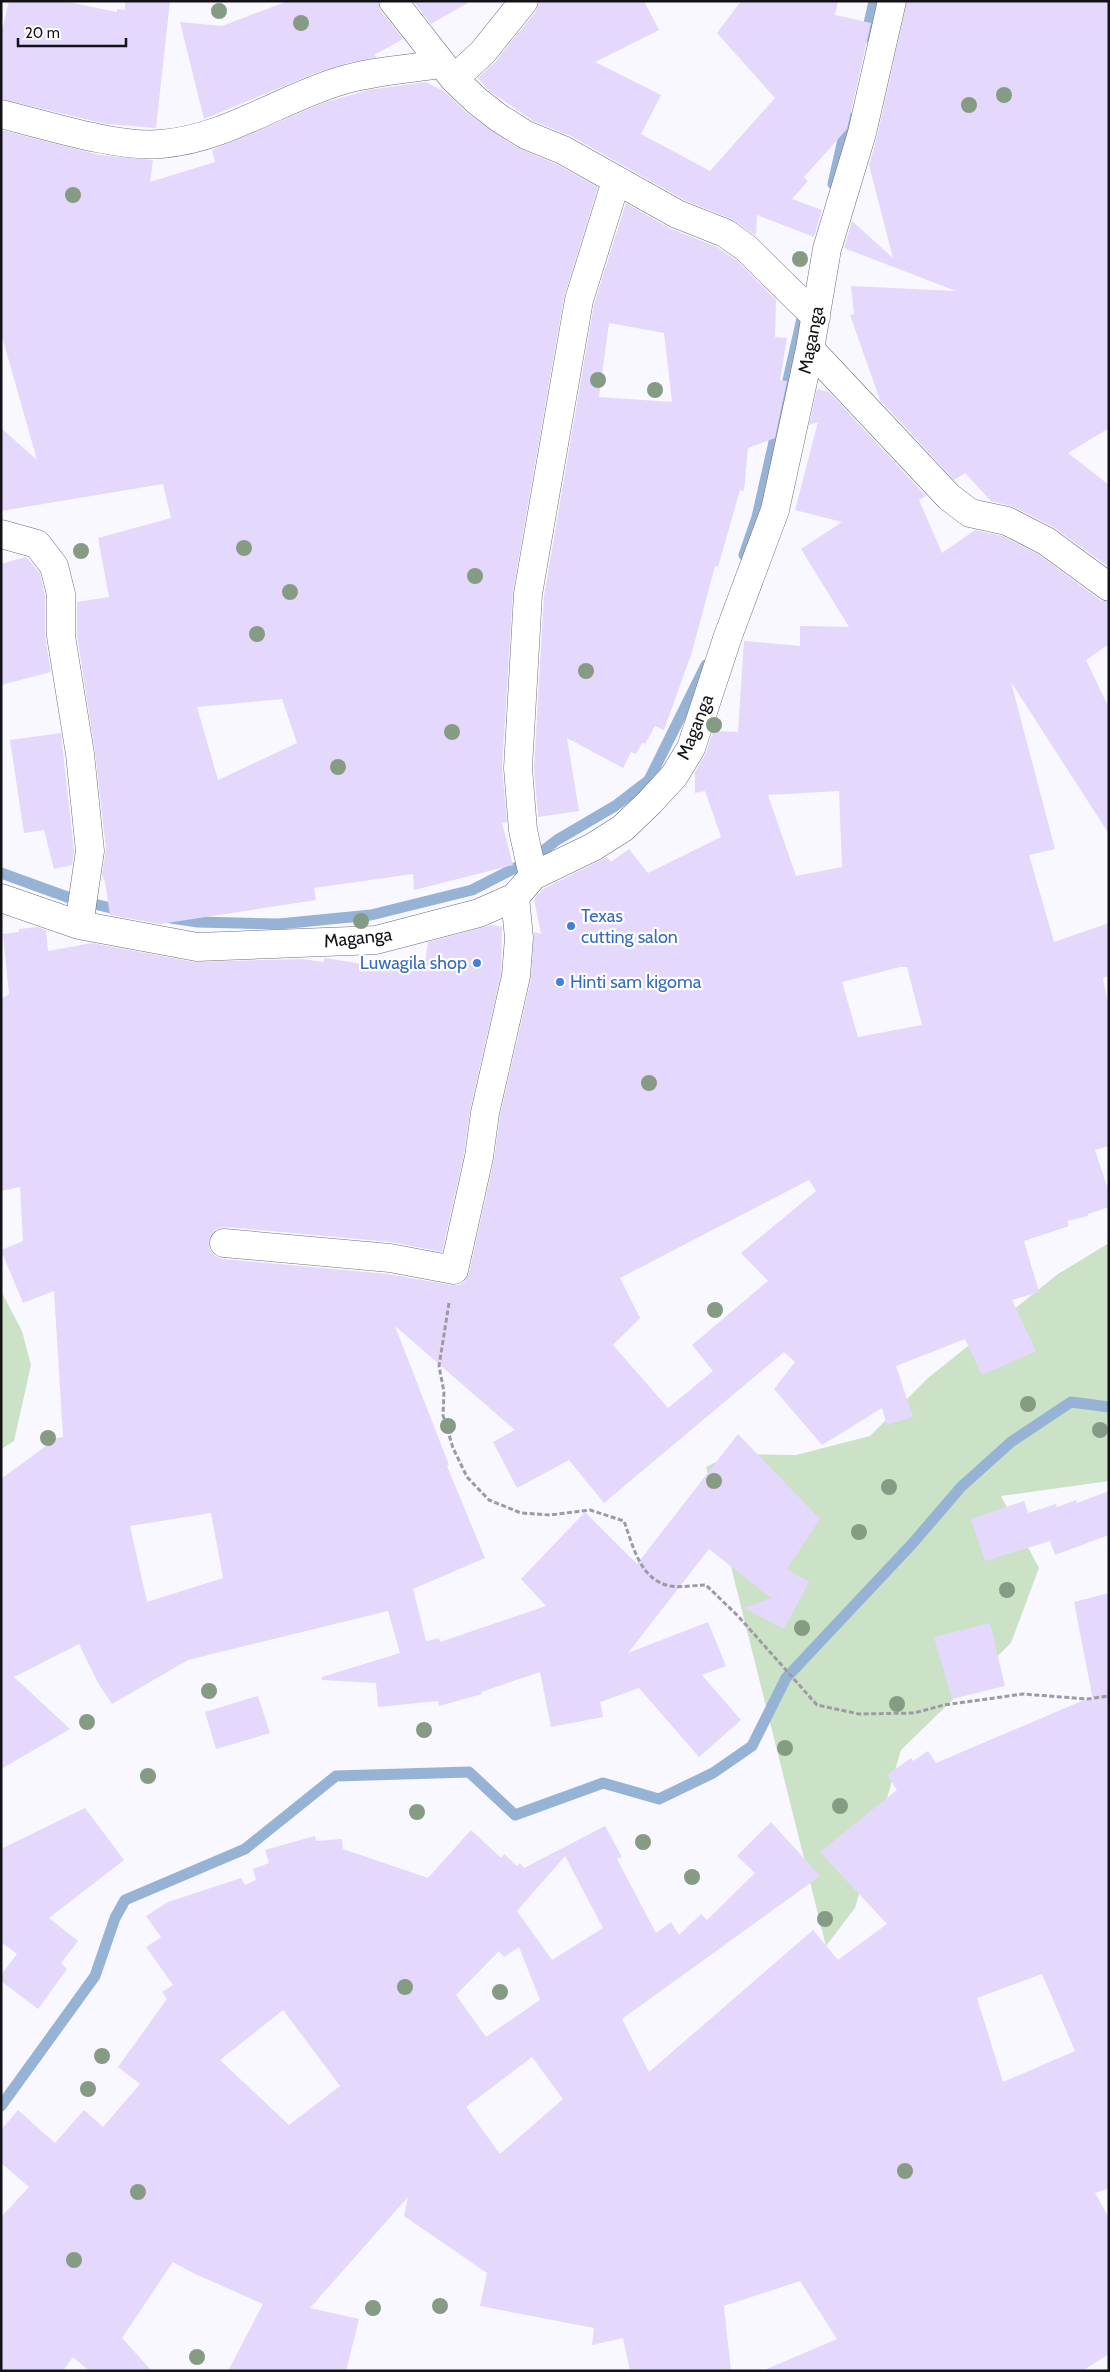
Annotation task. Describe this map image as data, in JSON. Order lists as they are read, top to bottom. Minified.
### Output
{"streets":{"street":["Maganga"]},"places":["Texas cutting salon","Luwagila shop","Hinti sam kigoma"],"scale_bar":"20 m"}
